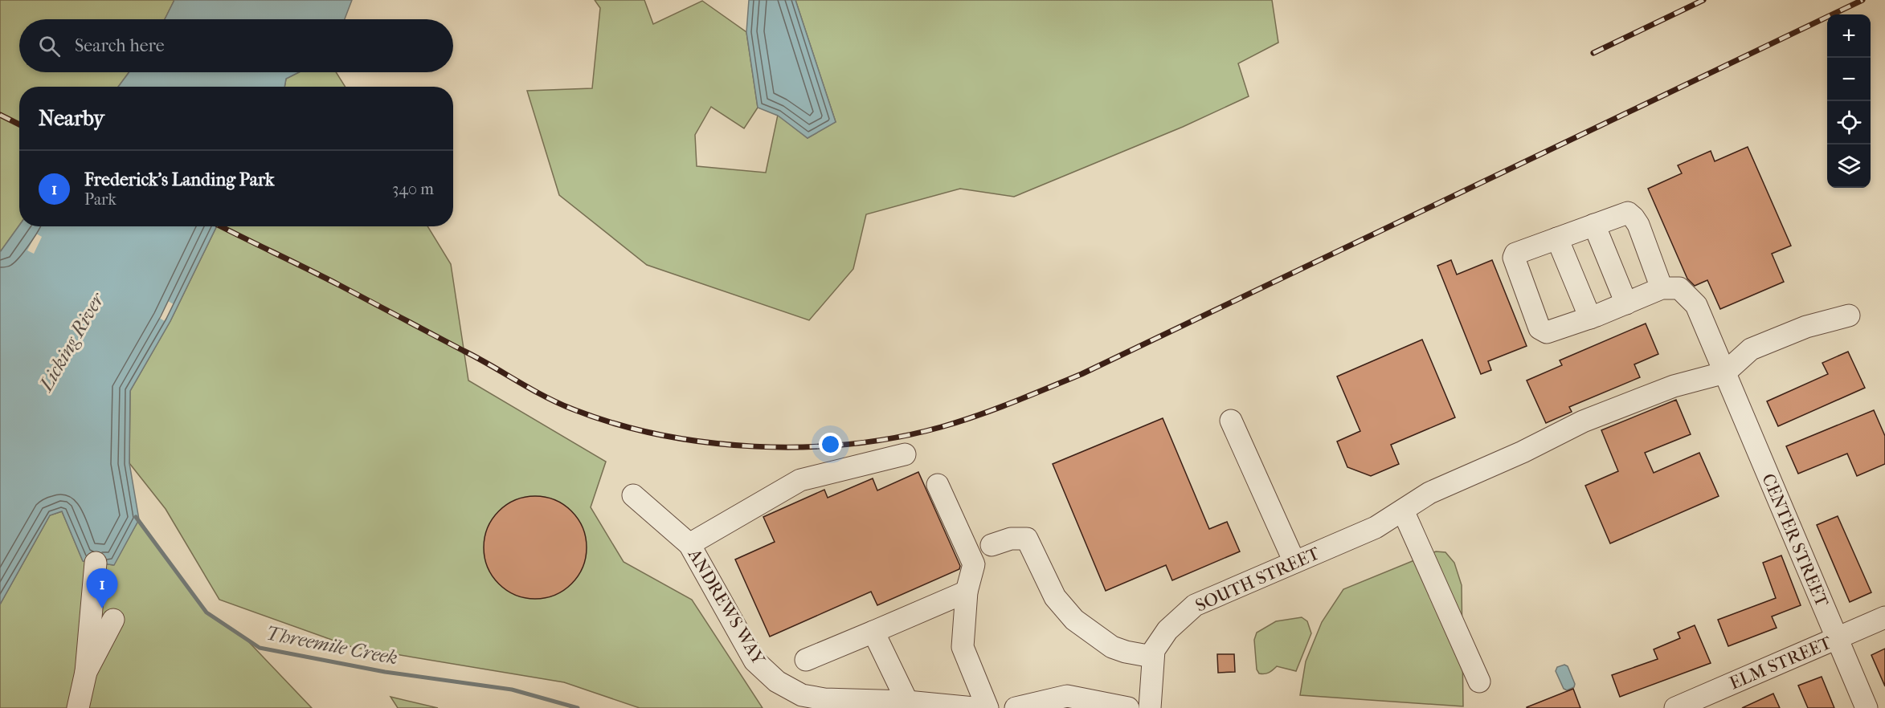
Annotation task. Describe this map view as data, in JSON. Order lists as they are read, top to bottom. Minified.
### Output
{"streets":{"street":["CENTER STREET","SOUTH STREET","ANDREWS WAY","ELM STREET"]},"crossings":[["CENTER STREET","SOUTH STREET"],["CENTER STREET","ELM STREET"]],"water":["Licking River","Threemile Creek"],"page":{"map_buttons":["+","−"],"search":"Search here","heading":"Nearby","list":[{"mark":"1","name":"Frederick's Landing Park","note":"Park","value":"340 m"}],"pins":"1"}}
